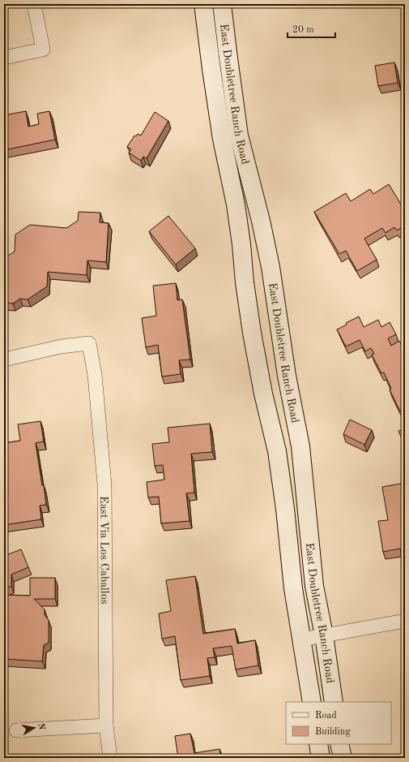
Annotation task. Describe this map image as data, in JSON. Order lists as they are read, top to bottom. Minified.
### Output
{"streets":{"main road":["East Doubletree Ranch Road"],"street":["East Via Los Caballos"]},"legend":["Road","Building"],"scale_bar":"20 m","north":"right"}
